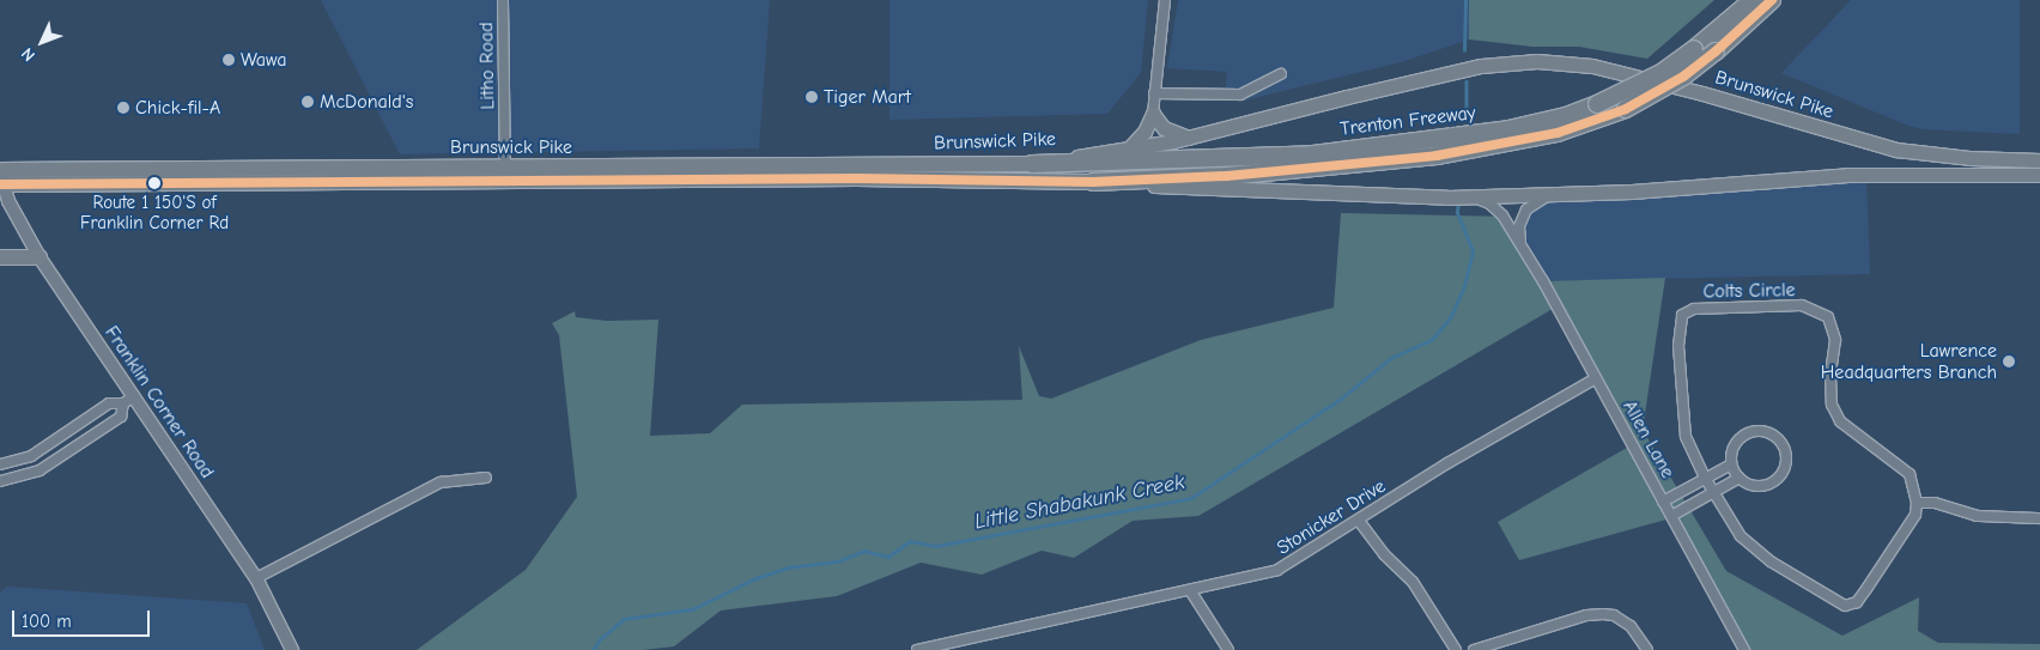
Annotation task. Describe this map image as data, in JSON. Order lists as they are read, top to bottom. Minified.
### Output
{"streets":{"highway":["Brunswick Pike","Trenton Freeway"],"main road":["Franklin Corner Road"],"street":["Litho Road","Colts Circle","Allen Lane","Stonicker Drive"]},"crossings":[["Litho Road","Brunswick Pike"],["Brunswick Pike","Trenton Freeway"],["Brunswick Pike","Franklin Corner Road"],["Brunswick Pike","Allen Lane"],["Allen Lane","Stonicker Drive"]],"water":["Little Shabakunk Creek"],"places":["Wawa","Tiger Mart","McDonald's","Chick-fil-A","Route 1 150'S of Franklin Corner Rd","Lawrence Headquarters Branch"],"scale_bar":"100 m","north":"bottom left"}
